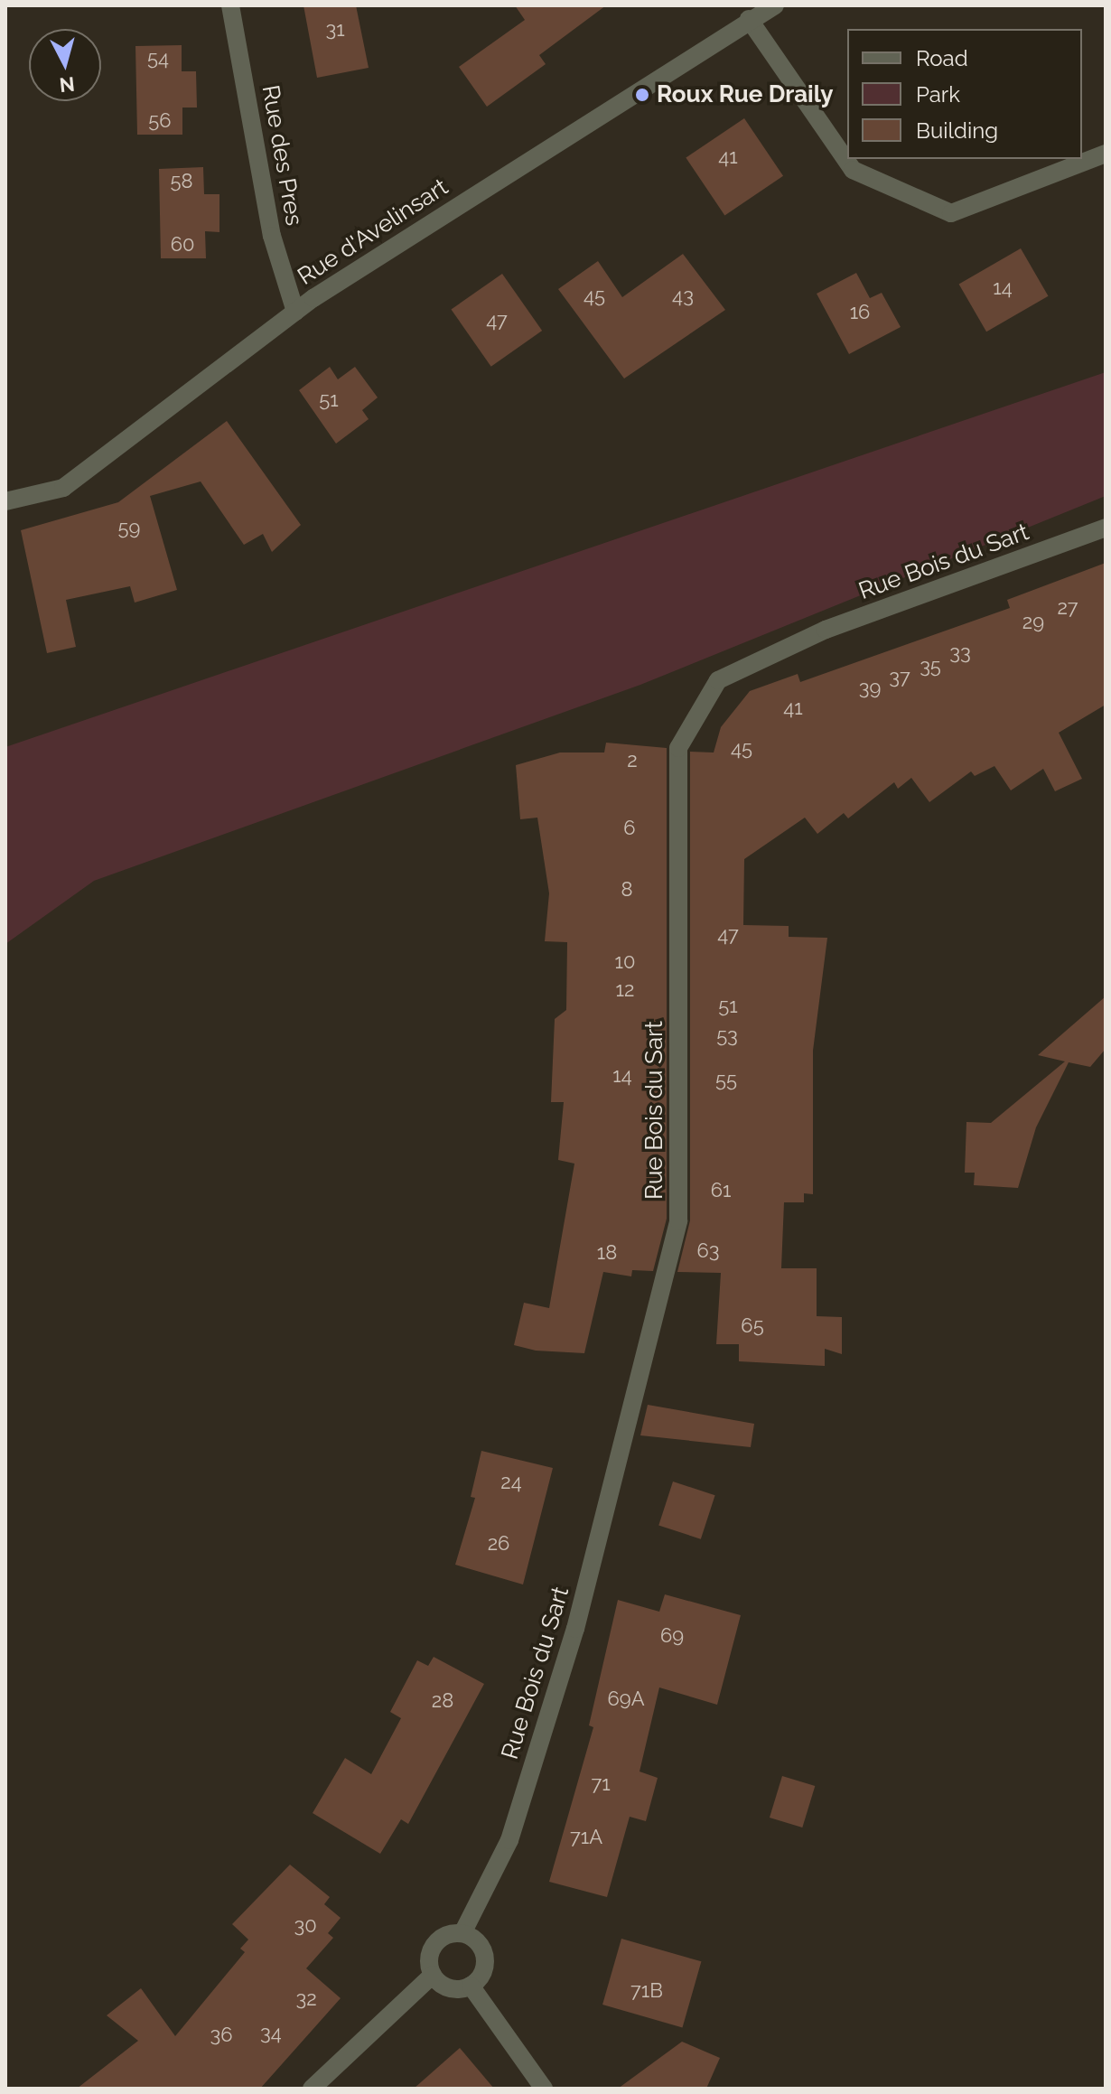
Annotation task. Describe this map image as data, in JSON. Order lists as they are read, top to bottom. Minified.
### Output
{"streets":{"street":["Rue des Pres","Rue d'Avelinsart","Rue Bois du Sart"]},"crossings":[["Rue des Pres","Rue d'Avelinsart"]],"places":["Roux Rue Draily"],"house_numbers":["31","54","56","41","58","60","14","45","43","16","47","51","59","27","29","33","35","37","39","41","45","2","6","8","47","10","12","51","53","14","55","61","63","18","65","24","26","69","69A","28","71","71A","30","71B","32","34","36"],"legend":["Road","Park","Building"],"north":"bottom"}
